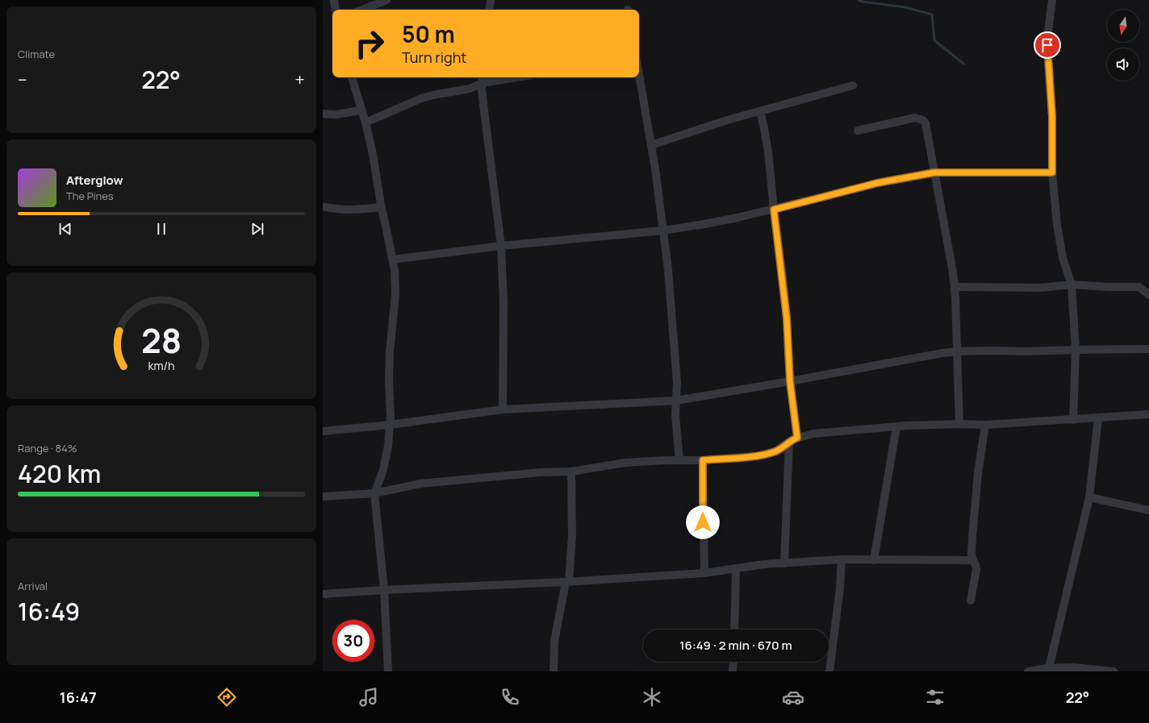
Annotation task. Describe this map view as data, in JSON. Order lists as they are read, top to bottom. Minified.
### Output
{"north":"bottom","page":{"tile":["Climate",["Range · 84%","420 km"],["Arrival","16:49"]],"turn":["50 m","Turn right"],"heat":["−","22°","+"],"song":["Afterglow","The Pines"],"limit":"30","trip":"16:49 · 2 min · 670 m","tabs":["16:47","22°"],"gauge":["28","km/h"]}}
